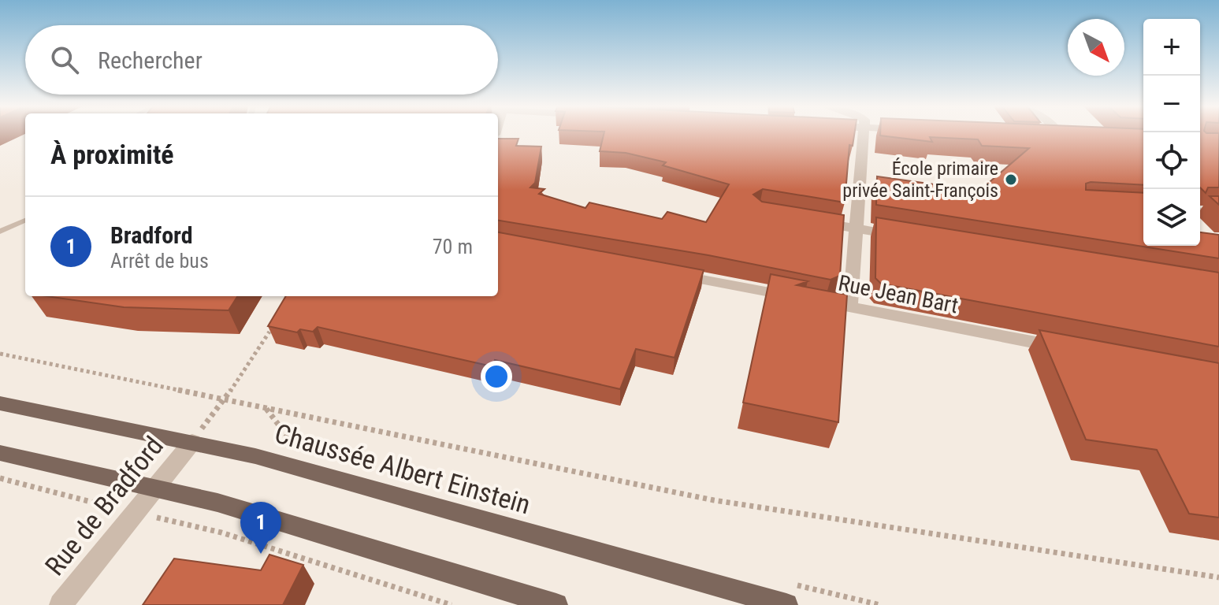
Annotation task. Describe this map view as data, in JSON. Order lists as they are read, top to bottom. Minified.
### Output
{"streets":{"main road":["Chaussée Albert Einstein"],"street":["Rue Jean Bart","Rue de Bradford"]},"crossings":[["Chaussée Albert Einstein","Rue de Bradford"]],"places":["École primaire privée Saint-François"],"north":"bottom right","page":{"map_buttons":["+","−"],"search":"Rechercher","heading":"À proximité","list":[{"mark":"1","name":"Bradford","note":"Arrêt de bus","value":"70 m"}],"pins":"1"}}
